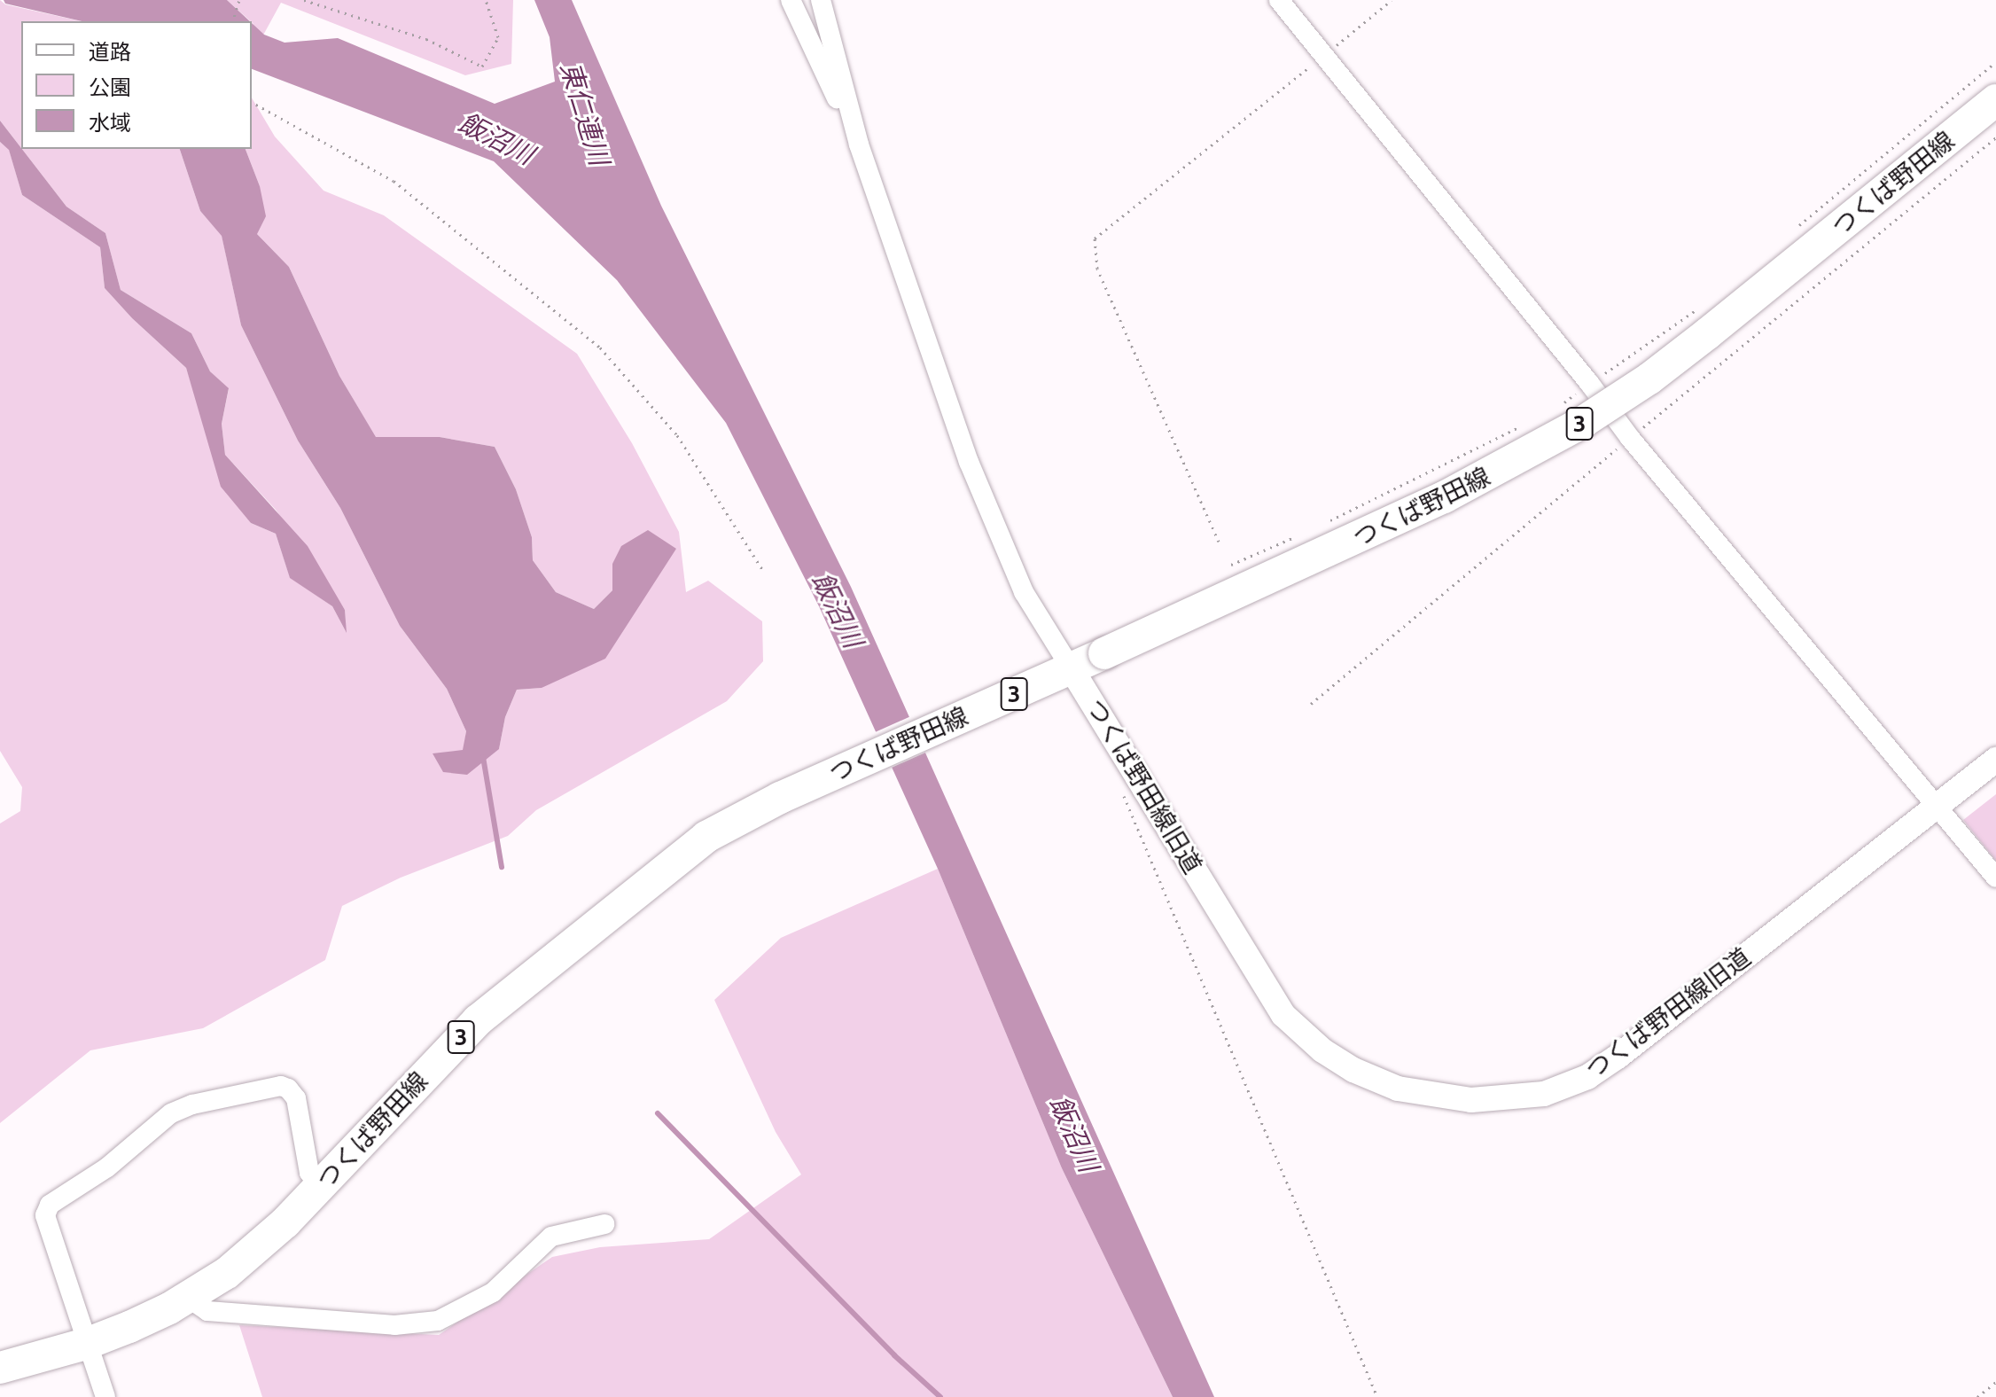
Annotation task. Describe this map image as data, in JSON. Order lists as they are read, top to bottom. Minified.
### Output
{"streets":{"main road":["つくば野田線","3"],"street":["つくば野田線旧道"]},"crossings":[["つくば野田線","つくば野田線旧道"]],"water":["東仁連川","飯沼川"],"legend":["道路","公園","水域"]}
